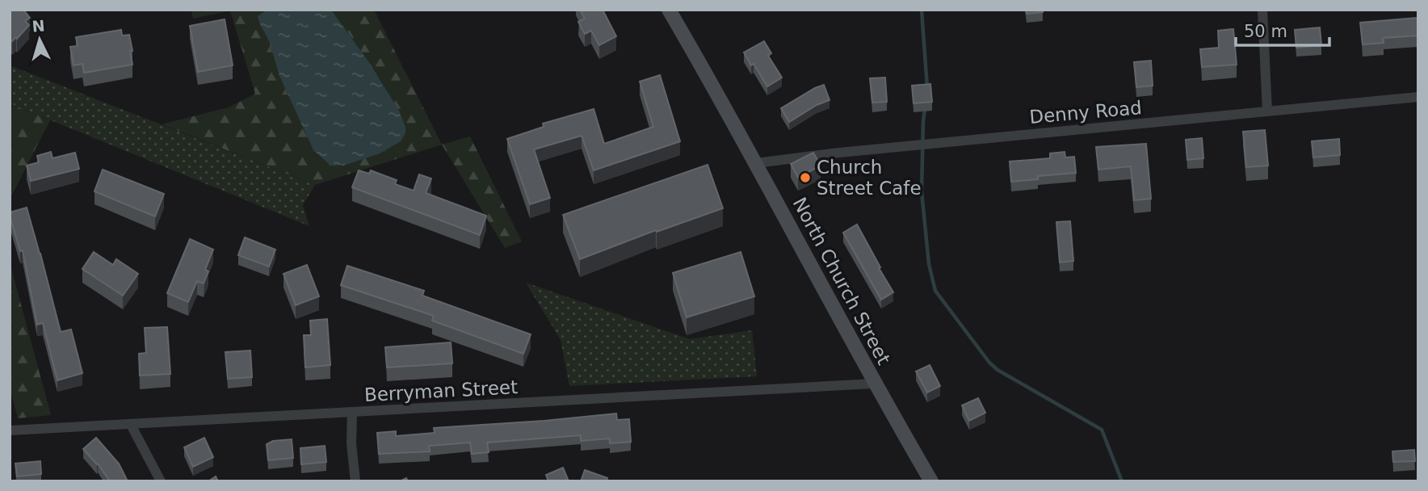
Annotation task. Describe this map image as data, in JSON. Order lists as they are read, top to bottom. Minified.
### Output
{"streets":{"main road":["North Church Street"],"street":["Denny Road","Berryman Street"]},"crossings":[["Denny Road","North Church Street"],["North Church Street","Berryman Street"]],"places":["Church Street Cafe"],"scale_bar":"50 m","north":"top"}
